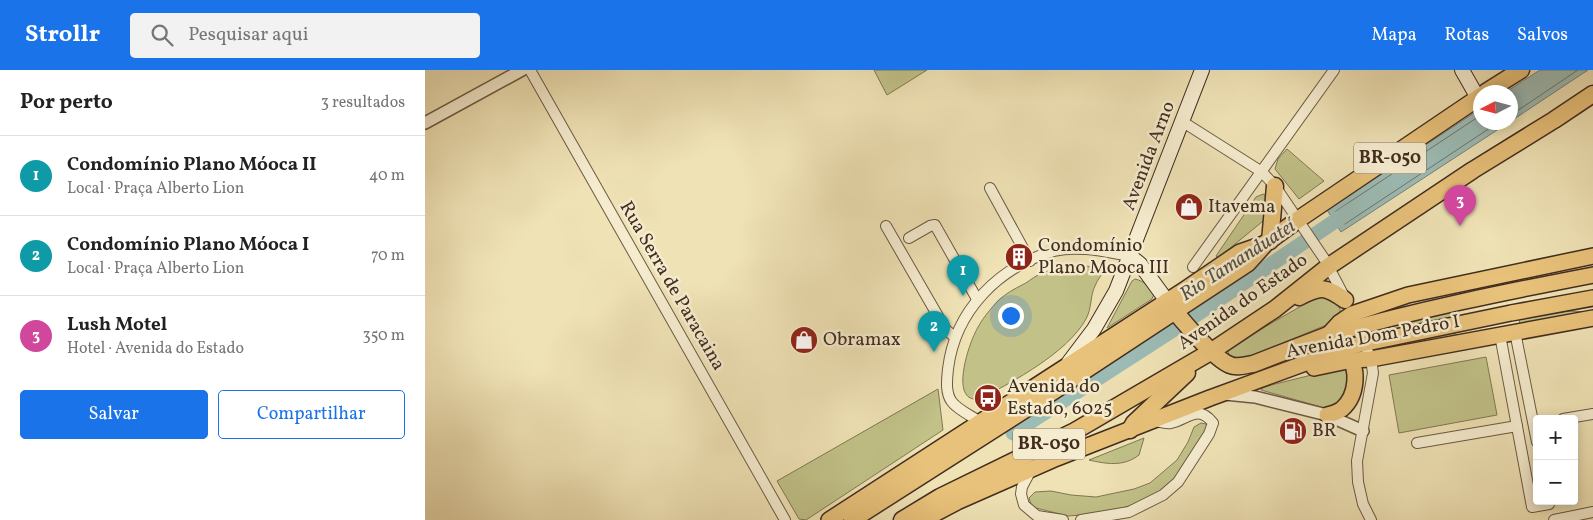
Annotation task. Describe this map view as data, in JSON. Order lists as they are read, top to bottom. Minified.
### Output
{"streets":{"highway":["BR-050","Avenida do Estado"],"main road":["Avenida Arno","Avenida Dom Pedro I"],"street":["Rua Serra de Paracaina"]},"crossings":[["Avenida Arno","Avenida do Estado"]],"water":["Rio Tamanduateí"],"places":{"shop":["Itavema","Obramax"],"building":["Condomínio Plano Mooca III"],"bus stop":["Avenida do Estado, 6025"],"fuel station":["BR"]},"north":"left","page":{"header":"Strollr","search":"Pesquisar aqui","nav":["Mapa","Rotas","Salvos"],"heading":["Por perto","3 resultados"],"list":[{"mark":"1","name":"Condomínio Plano Móoca II","note":"Local · Praça Alberto Lion","value":"40 m"},{"mark":"2","name":"Condomínio Plano Móoca I","note":"Local · Praça Alberto Lion","value":"70 m"},{"mark":"3","name":"Lush Motel","note":"Hotel · Avenida do Estado","value":"350 m"}],"pins":["3","1","2"],"buttons":["Salvar","Compartilhar"],"map_buttons":["+","−"]}}
